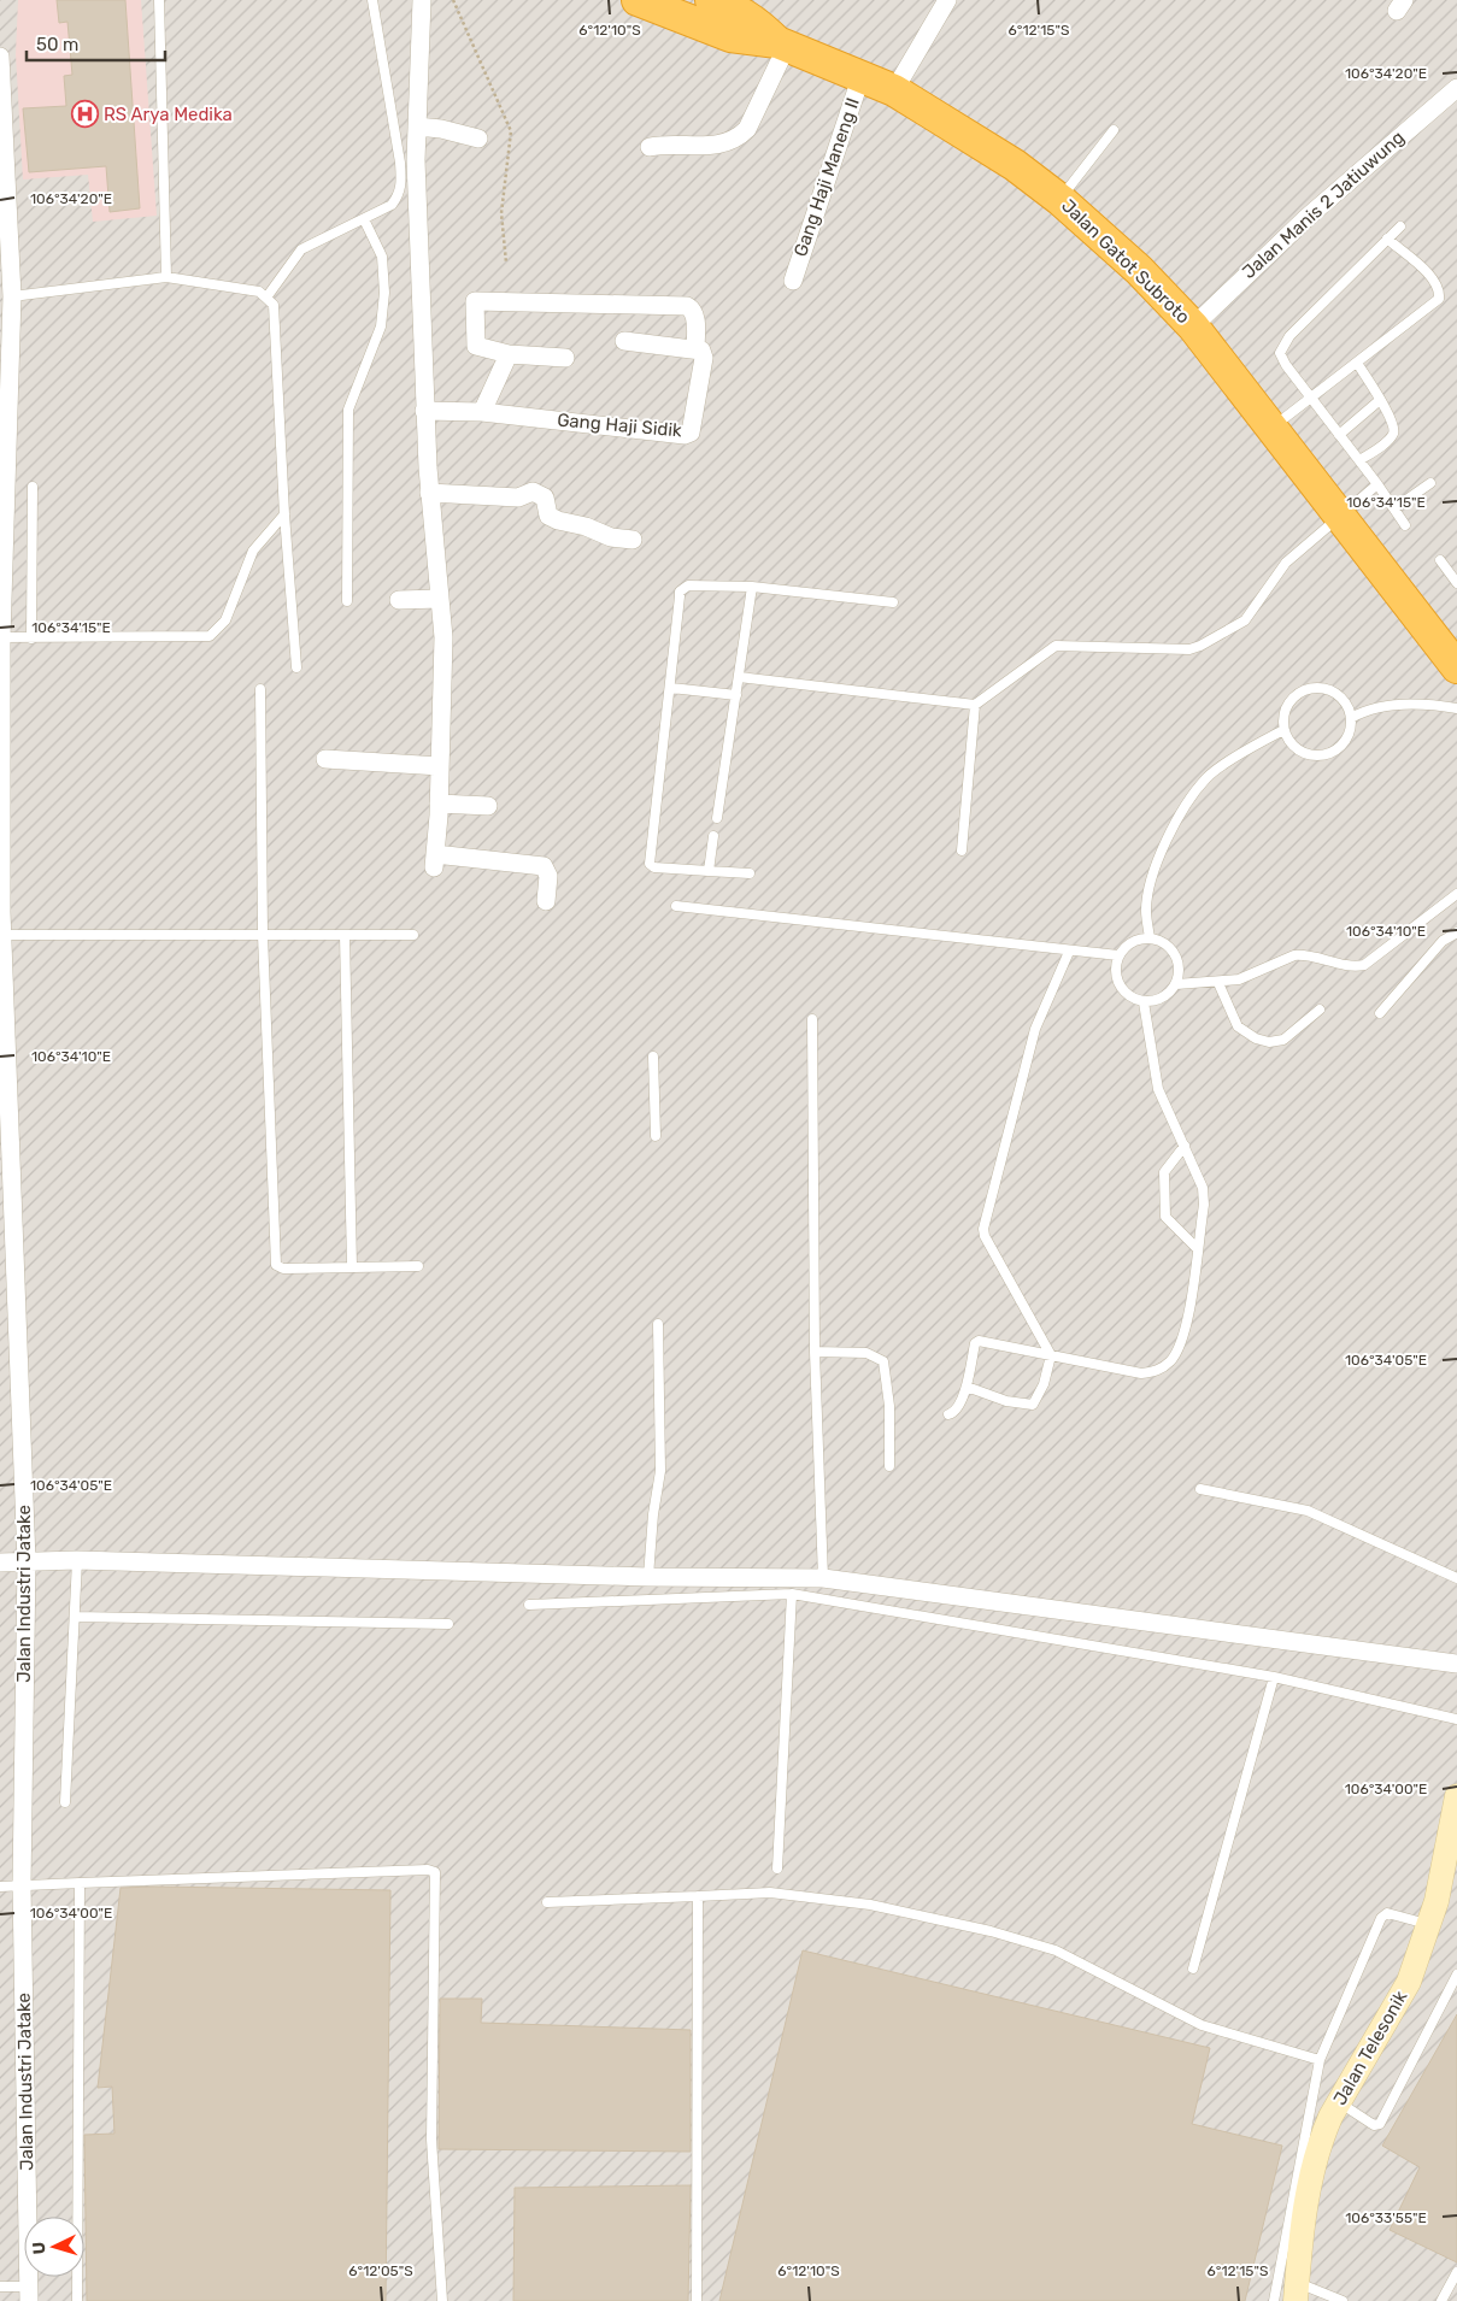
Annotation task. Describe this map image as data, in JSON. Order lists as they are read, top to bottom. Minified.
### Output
{"streets":{"highway":["Jalan Gatot Subroto"],"street":["Gang Haji Maneng II","Jalan Manis 2 Jatiuwung","Gang Haji Sidik","Jalan Industri Jatake","Jalan Telesonik"]},"crossings":[["Gang Haji Maneng II","Jalan Gatot Subroto"],["Jalan Manis 2 Jatiuwung","Jalan Gatot Subroto"]],"places":{"hospital":["RS Arya Medika"]},"scale_bar":"50 m","north":"left","coordinates":["6°12'10\"S","6°12'15\"S","106°34'20\"E","106°34'15\"E","106°34'10\"E","106°34'05\"E","106°34'00\"E","106°33'55\"E","6°12'05\"S"]}
